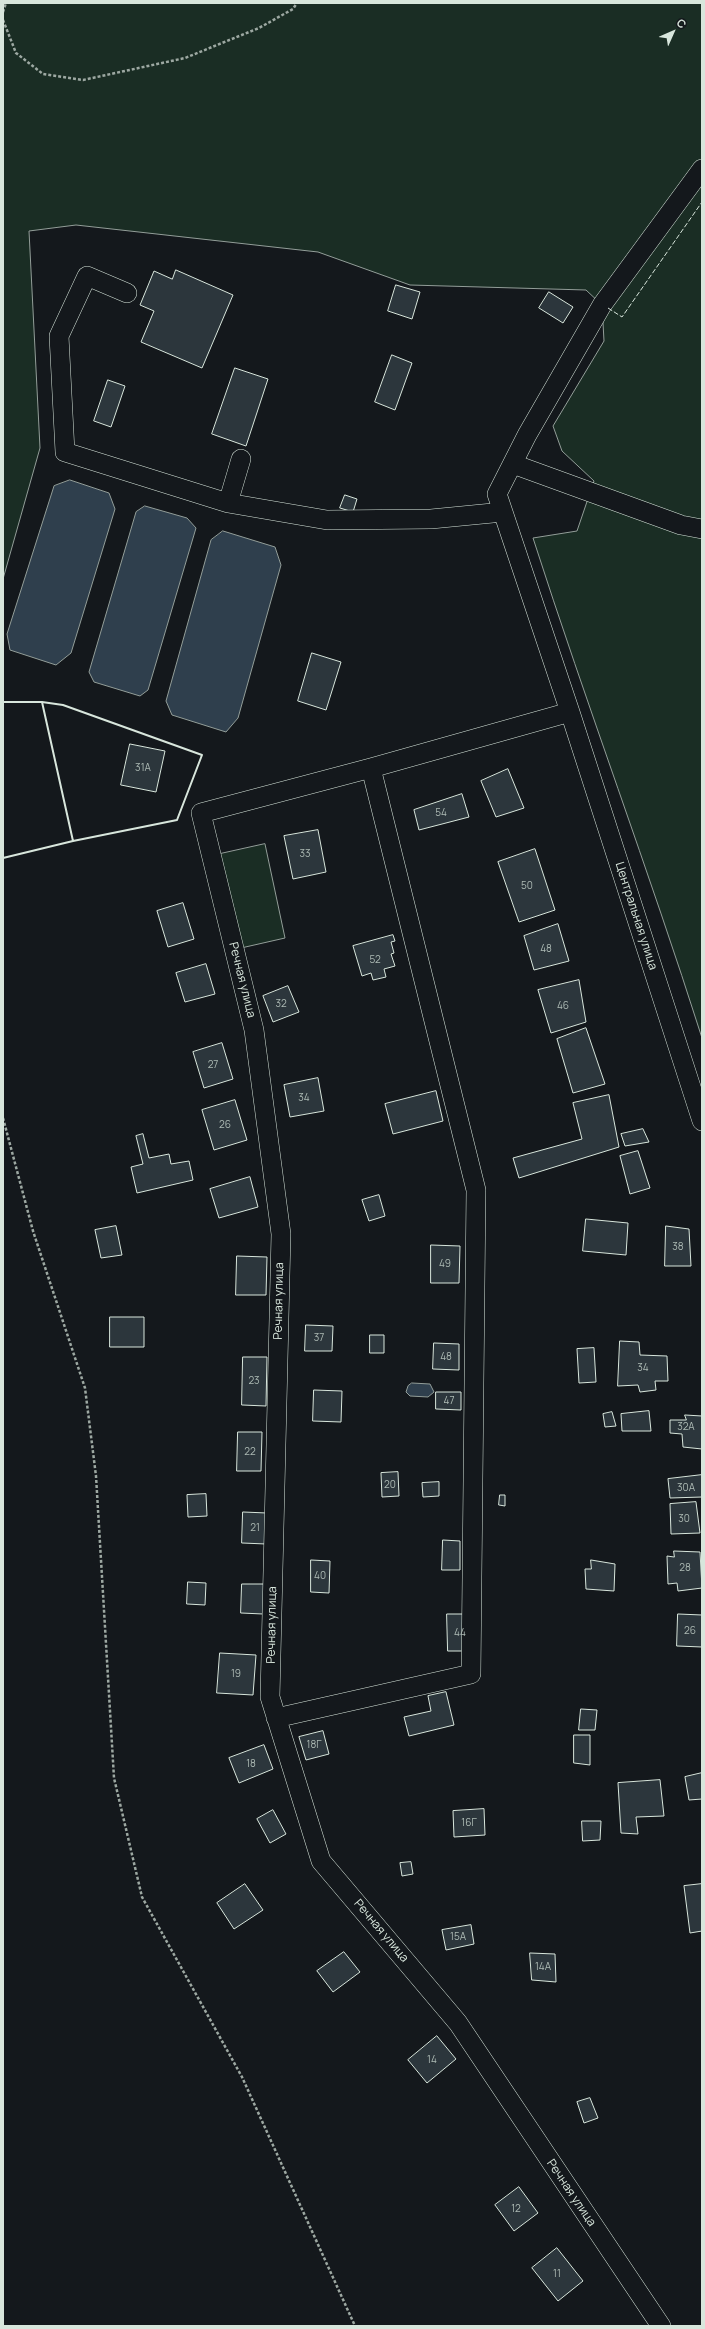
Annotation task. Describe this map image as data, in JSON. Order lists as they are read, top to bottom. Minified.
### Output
{"streets":{"street":["Центральная улица","Речная улица"]},"house_numbers":["31А","54","33","50","48","52","32","46","27","34","26","38","49","37","48","34","23","47","32А","22","20","30А","30","21","28","40","26","44","19","18Г","18","16Г","15А","14А","14","12","11"],"north":"top right"}
